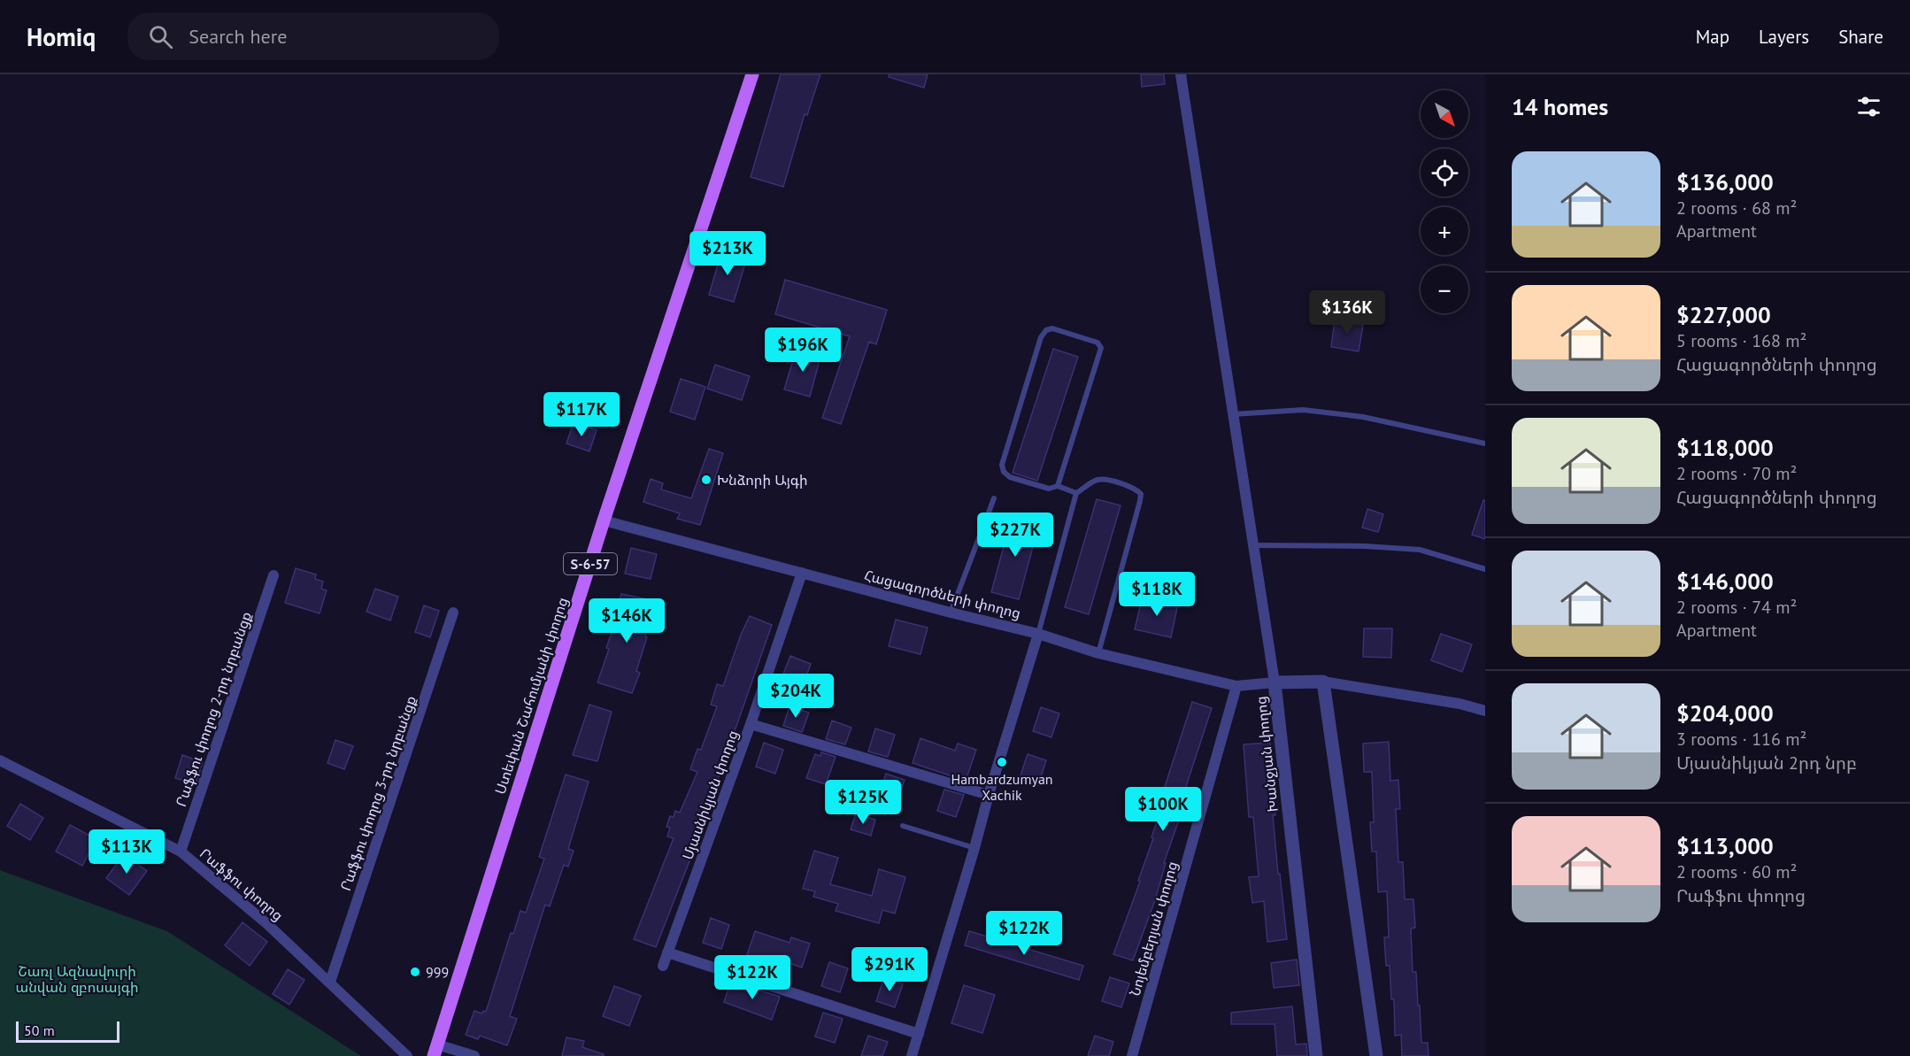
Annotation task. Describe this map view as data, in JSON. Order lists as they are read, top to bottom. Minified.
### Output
{"streets":{"main road":["Տ-6-57","Ստեփան Շահումյանի փողոց"],"street":["Հացագործների փողոց","Րաֆֆու փողոց 2-րդ նրբանցք","Խանջյան փողոց","Րաֆֆու փողոց 3-րդ նրբանցք","Մյասնիկյան փողոց","Րաֆֆու փողոց","Նոյեմբերյան փողոց"]},"crossings":[["Հացագործների փողոց","Ստեփան Շահումյանի փողոց"],["Հացագործների փողոց","Խանջյան փողոց"],["Հացագործների փողոց","Մյասնիկյան փողոց"],["Հացագործների փողոց","Նոյեմբերյան փողոց"],["Րաֆֆու փողոց 2-րդ նրբանցք","Րաֆֆու փողոց"],["Րաֆֆու փողոց 3-րդ նրբանցք","Րաֆֆու փողոց"]],"parks":["Շառլ Ազնավուրի անվան զբոսայգի"],"places":["Խնձորի Այգի","Hambardzumyan Xachik","999"],"scale_bar":"50 m","north":"bottom right","page":{"header":"Homiq","search":"Search here","nav":["Map","Layers","Share"],"heading":"14 homes","map_buttons":["+","−"],"list":[{"name":"$136,000","note":"2 rooms · 68 m² · Apartment"},{"name":"$227,000","note":"5 rooms · 168 m² · Հացագործների փողոց"},{"name":"$118,000","note":"2 rooms · 70 m² · Հացագործների փողոց"},{"name":"$146,000","note":"2 rooms · 74 m² · Apartment"},{"name":"$204,000","note":"3 rooms · 116 m² · Մյասնիկյան 2րդ նրբ"},{"name":"$113,000","note":"2 rooms · 60 m² · Րաֆֆու փողոց"}],"price":["$213K","$136K","$196K","$117K","$227K","$118K","$146K","$204K","$125K","$100K","$113K","$122K","$291K","$122K"],"scale":"50 m"}}
